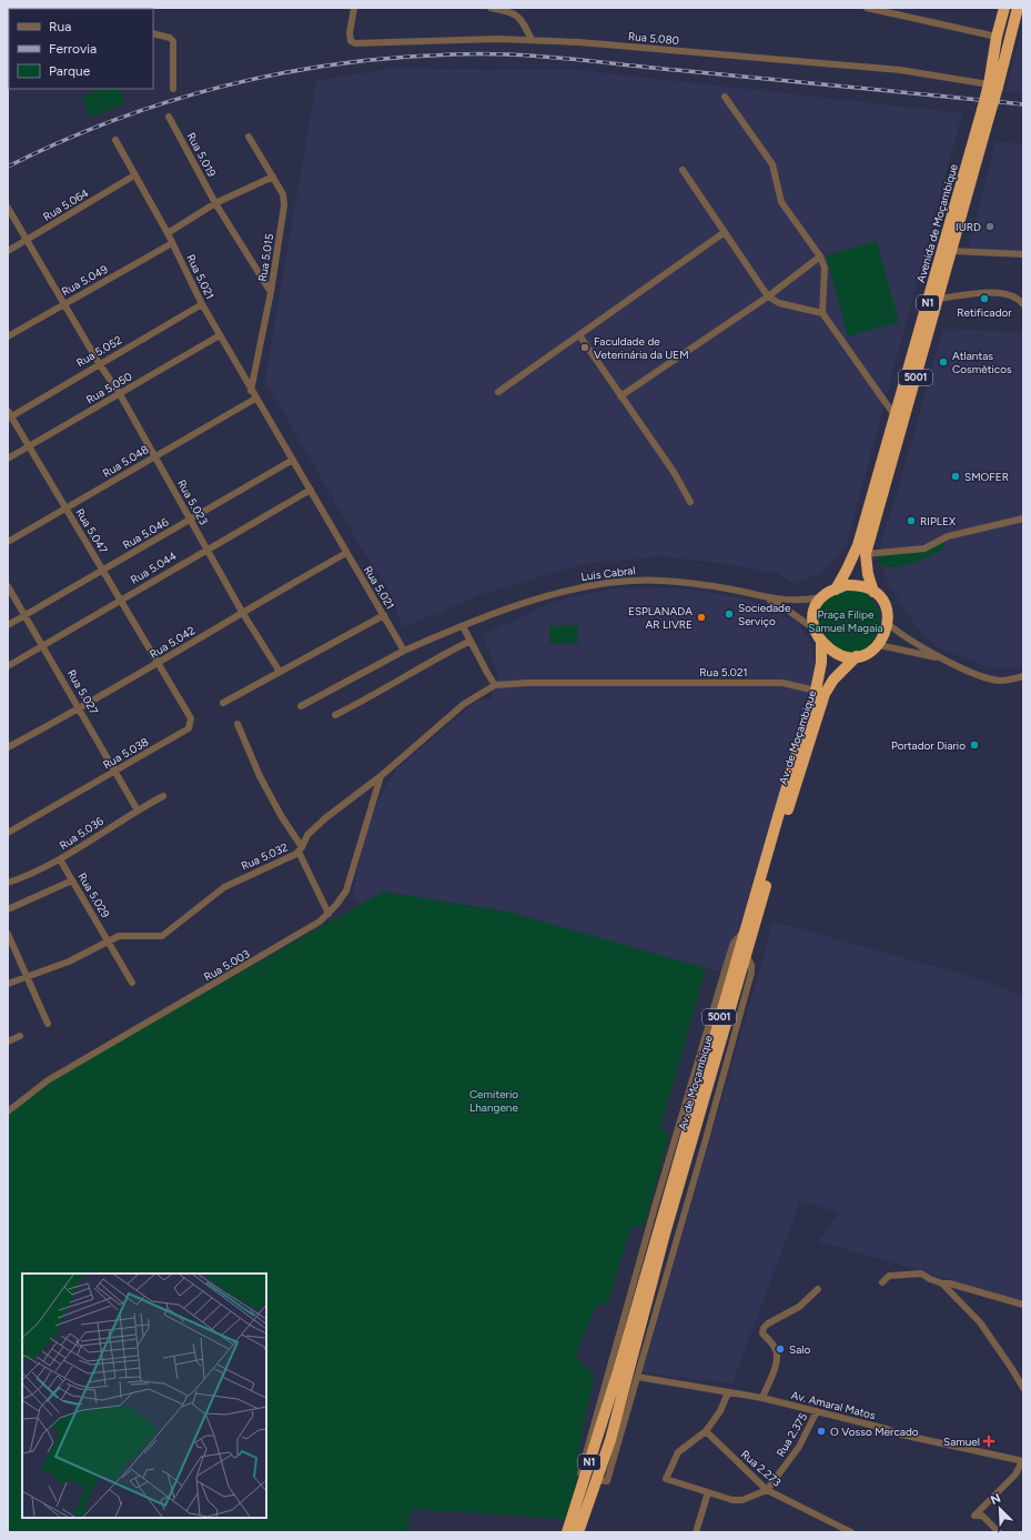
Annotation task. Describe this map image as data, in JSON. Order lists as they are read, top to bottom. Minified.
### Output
{"streets":{"highway":["Avenida de Moçambique","N1","5001","Av. de Moçambique"],"street":["Rua 5.080","Rua 5.019","Rua 5.064","Rua 5.015","Rua 5.021","Rua 5.049","Rua 5.052","Rua 5.050","Rua 5.048","Rua 5.023","Rua 5.047","Rua 5.046","Rua 5.044","Luis Cabral","Rua 5.042","Rua 5.027","Rua 5.038","Rua 5.036","Rua 5.032","Rua 5.029","Rua 5.003","Av. Amaral Matos","Rua 2.375","Rua 2.273"]},"crossings":[["Rua 5.080","Avenida de Moçambique"],["Rua 5.019","Rua 5.015"],["Rua 5.064","Rua 5.021"],["Rua 5.064","Rua 5.023"],["Avenida de Moçambique","5001"],["Avenida de Moçambique","Luis Cabral"],["Avenida de Moçambique","Av. de Moçambique"],["Rua 5.015","Rua 5.021"],["Rua 5.021","Rua 5.049"],["Rua 5.021","Rua 5.052"],["Rua 5.021","Rua 5.050"],["Rua 5.021","Rua 5.048"],["Rua 5.021","Rua 5.046"],["Rua 5.021","Rua 5.044"],["Rua 5.021","Rua 5.042"],["Rua 5.021","Av. de Moçambique"],["Rua 5.021","Rua 5.032"],["Rua 5.049","Rua 5.023"],["N1","Av. de Moçambique"],["Rua 5.052","Rua 5.023"],["Rua 5.052","Rua 5.047"],["5001","Luis Cabral"],["5001","Av. de Moçambique"],["Rua 5.050","Rua 5.023"],["Rua 5.050","Rua 5.047"],["Rua 5.048","Rua 5.023"],["Rua 5.048","Rua 5.047"],["Rua 5.023","Rua 5.046"],["Rua 5.023","Rua 5.044"],["Rua 5.023","Rua 5.042"],["Rua 5.047","Rua 5.046"],["Rua 5.047","Rua 5.044"],["Rua 5.047","Rua 5.042"],["Rua 5.047","Rua 5.038"],["Rua 5.046","Rua 5.027"],["Rua 5.044","Rua 5.027"],["Luis Cabral","Av. de Moçambique"],["Rua 5.042","Rua 5.027"],["Rua 5.042","Rua 5.038"],["Rua 5.027","Rua 5.038"],["Rua 5.027","Rua 5.036"],["Rua 5.036","Rua 5.029"],["Rua 5.032","Rua 5.029"],["Rua 5.032","Rua 5.003"],["Av. Amaral Matos","Rua 2.375"],["Rua 2.375","Rua 2.273"]],"parks":["Praça Filipe Samuel Magaia","Cemiterio Lhangene"],"places":{"other":["IURD","Retificador","Faculdade de Veterinária da UEM","Atlantas Cosmèticos","SMOFER","RIPLEX","Sociedade Serviço","ESPLANADA AR LIVRE","Portador Diario","Salo","O Vosso Mercado"],"health":["Samuel"]},"legend":["Rua","Ferrovia","Parque"],"north":"top left"}
